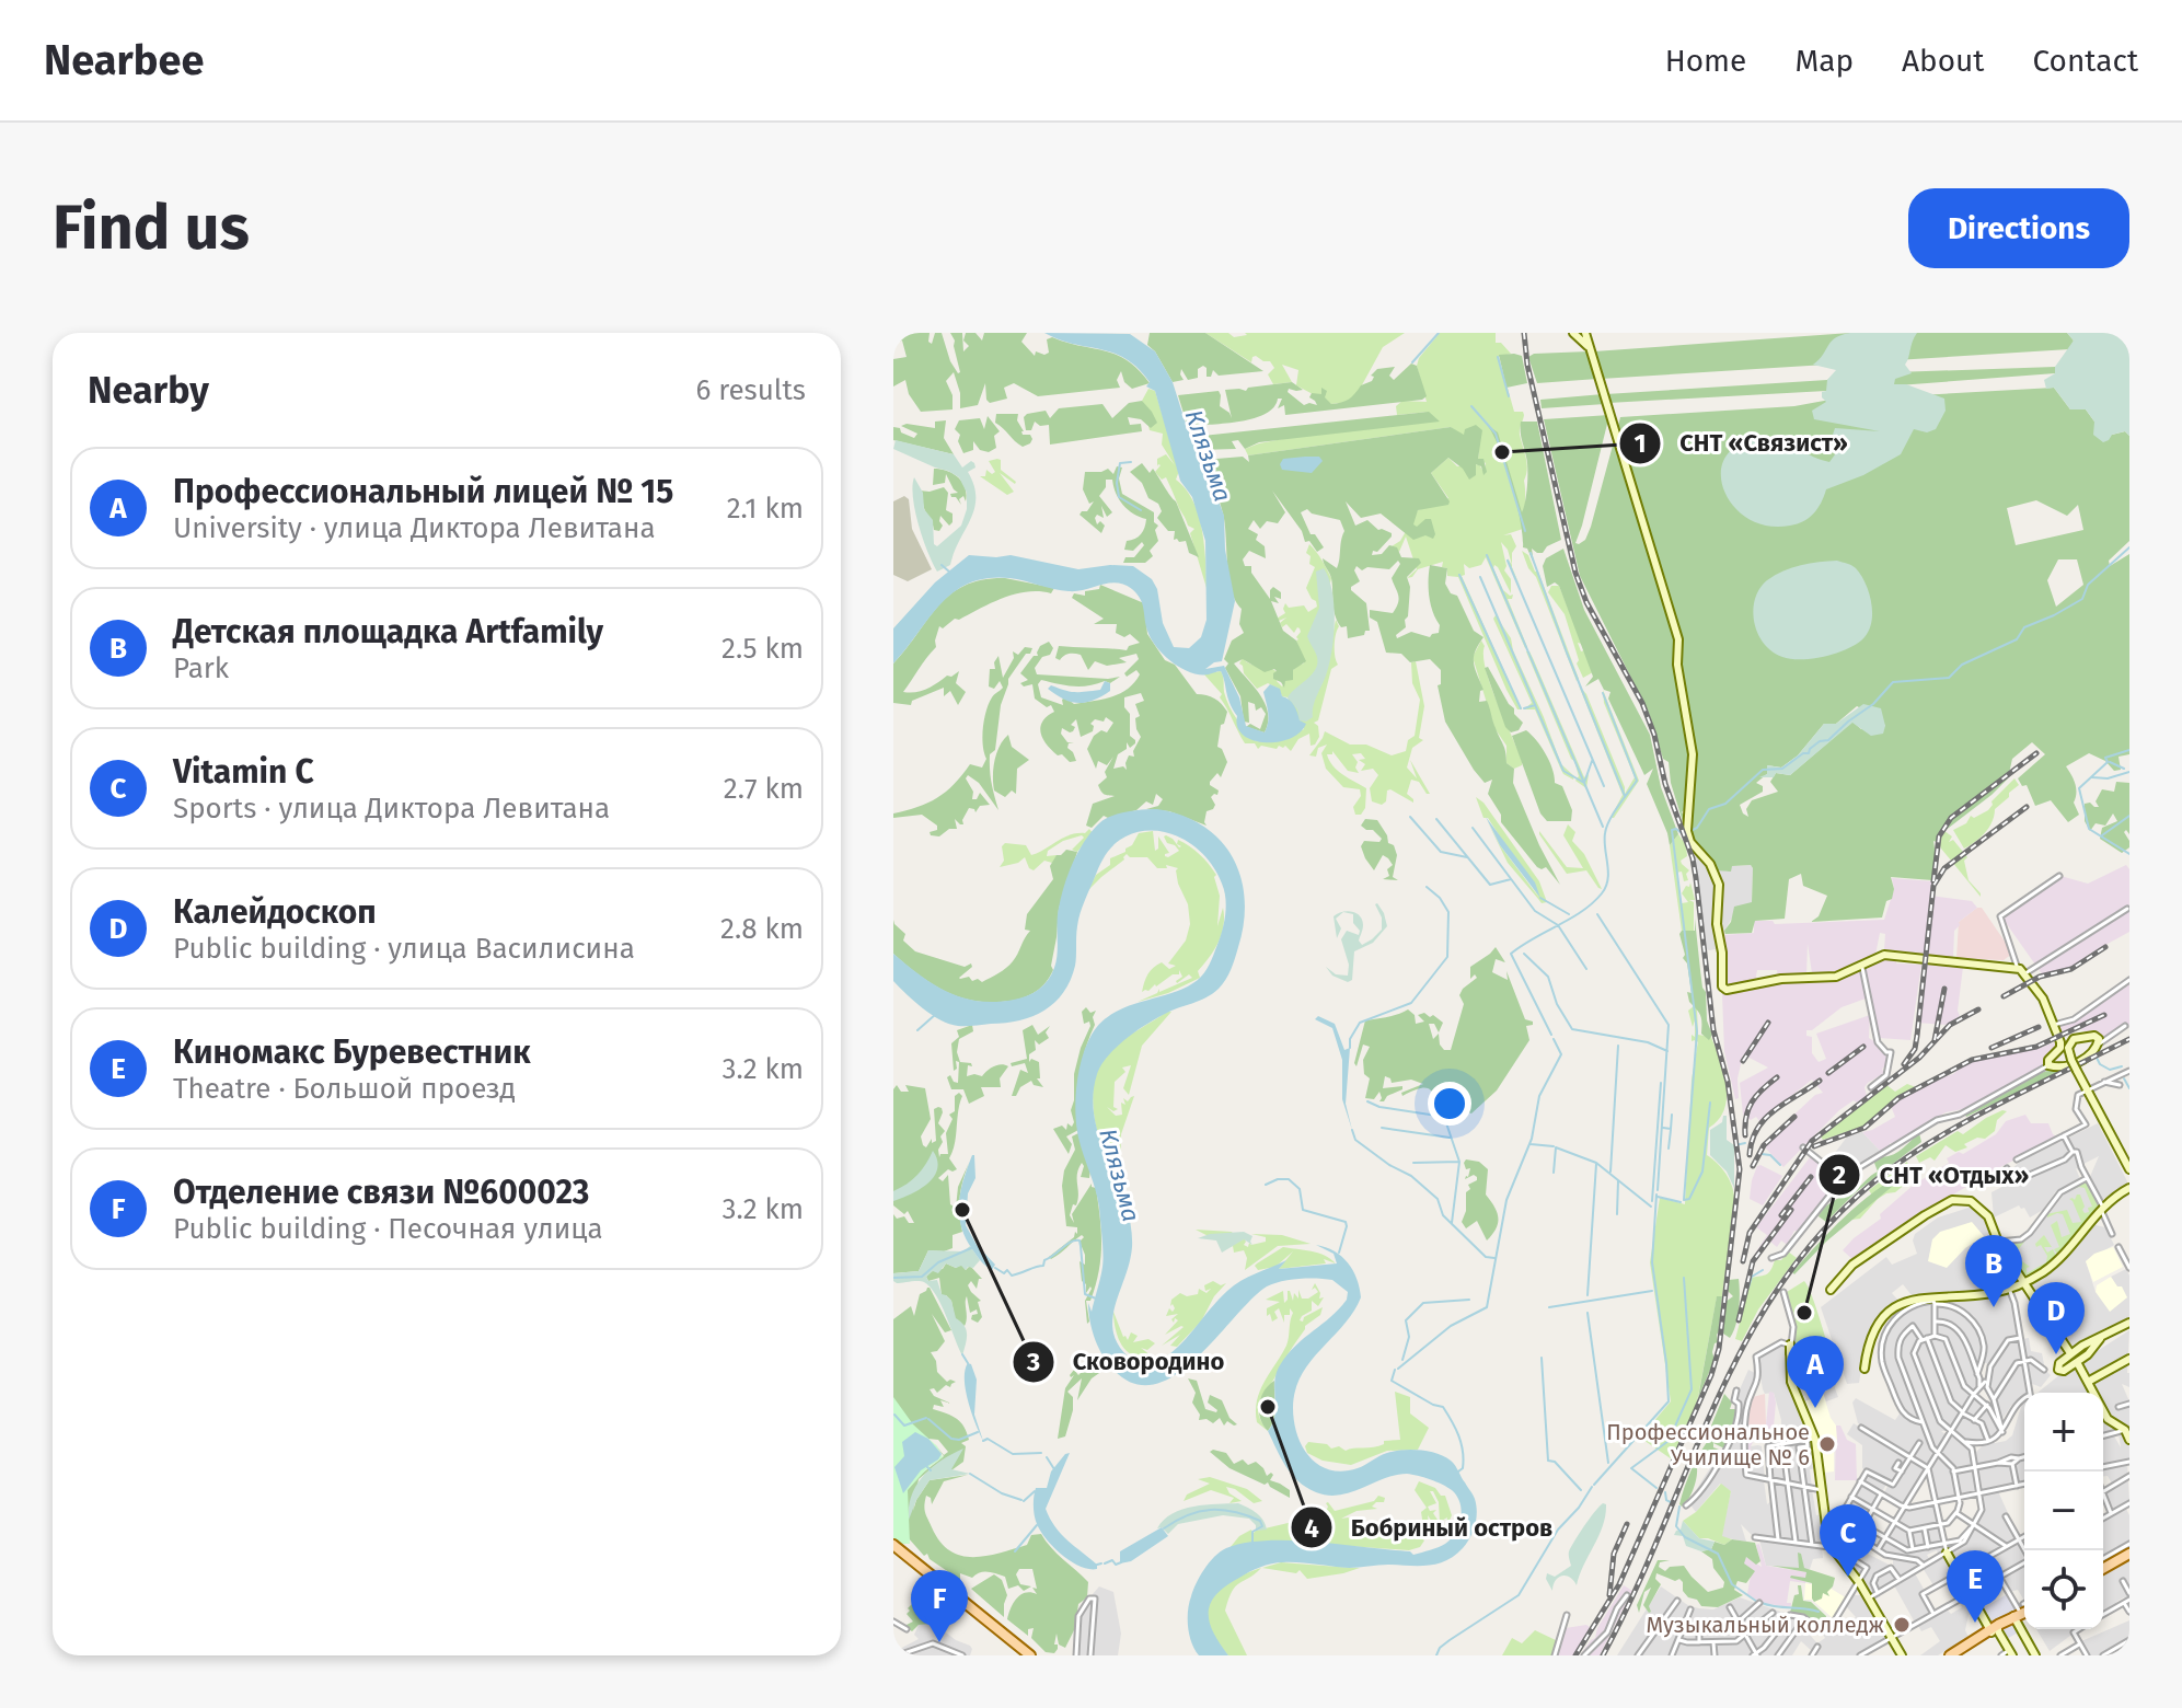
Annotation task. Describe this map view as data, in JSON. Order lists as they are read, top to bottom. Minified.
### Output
{"water":["Клязьма"],"places":["СНТ «Связист»","Сковородино","СНТ «Отдых»","Бобриный остров","Профессиональное Училище № 6","Музыкальный колледж"],"page":{"header":"Nearbee","nav":["Home","Map","About","Contact"],"buttons":"Directions","title":"Find us","heading":["Nearby","6 results"],"list":[{"mark":"A","name":"Профессиональный лицей № 15","note":"University · улица Диктора Левитана","value":"2.1 km"},{"mark":"B","name":"Детская площадка Artfamily","note":"Park","value":"2.5 km"},{"mark":"C","name":"Vitamin C","note":"Sports · улица Диктора Левитана","value":"2.7 km"},{"mark":"D","name":"Калейдоскоп","note":"Public building · улица Василисина","value":"2.8 km"},{"mark":"E","name":"Киномакс Буревестник","note":"Theatre · Большой проезд","value":"3.2 km"},{"mark":"F","name":"Отделение связи №600023","note":"Public building · Песочная улица","value":"3.2 km"}],"pins":["B","D","A","C","E","F"],"map_buttons":["+","−"]}}
